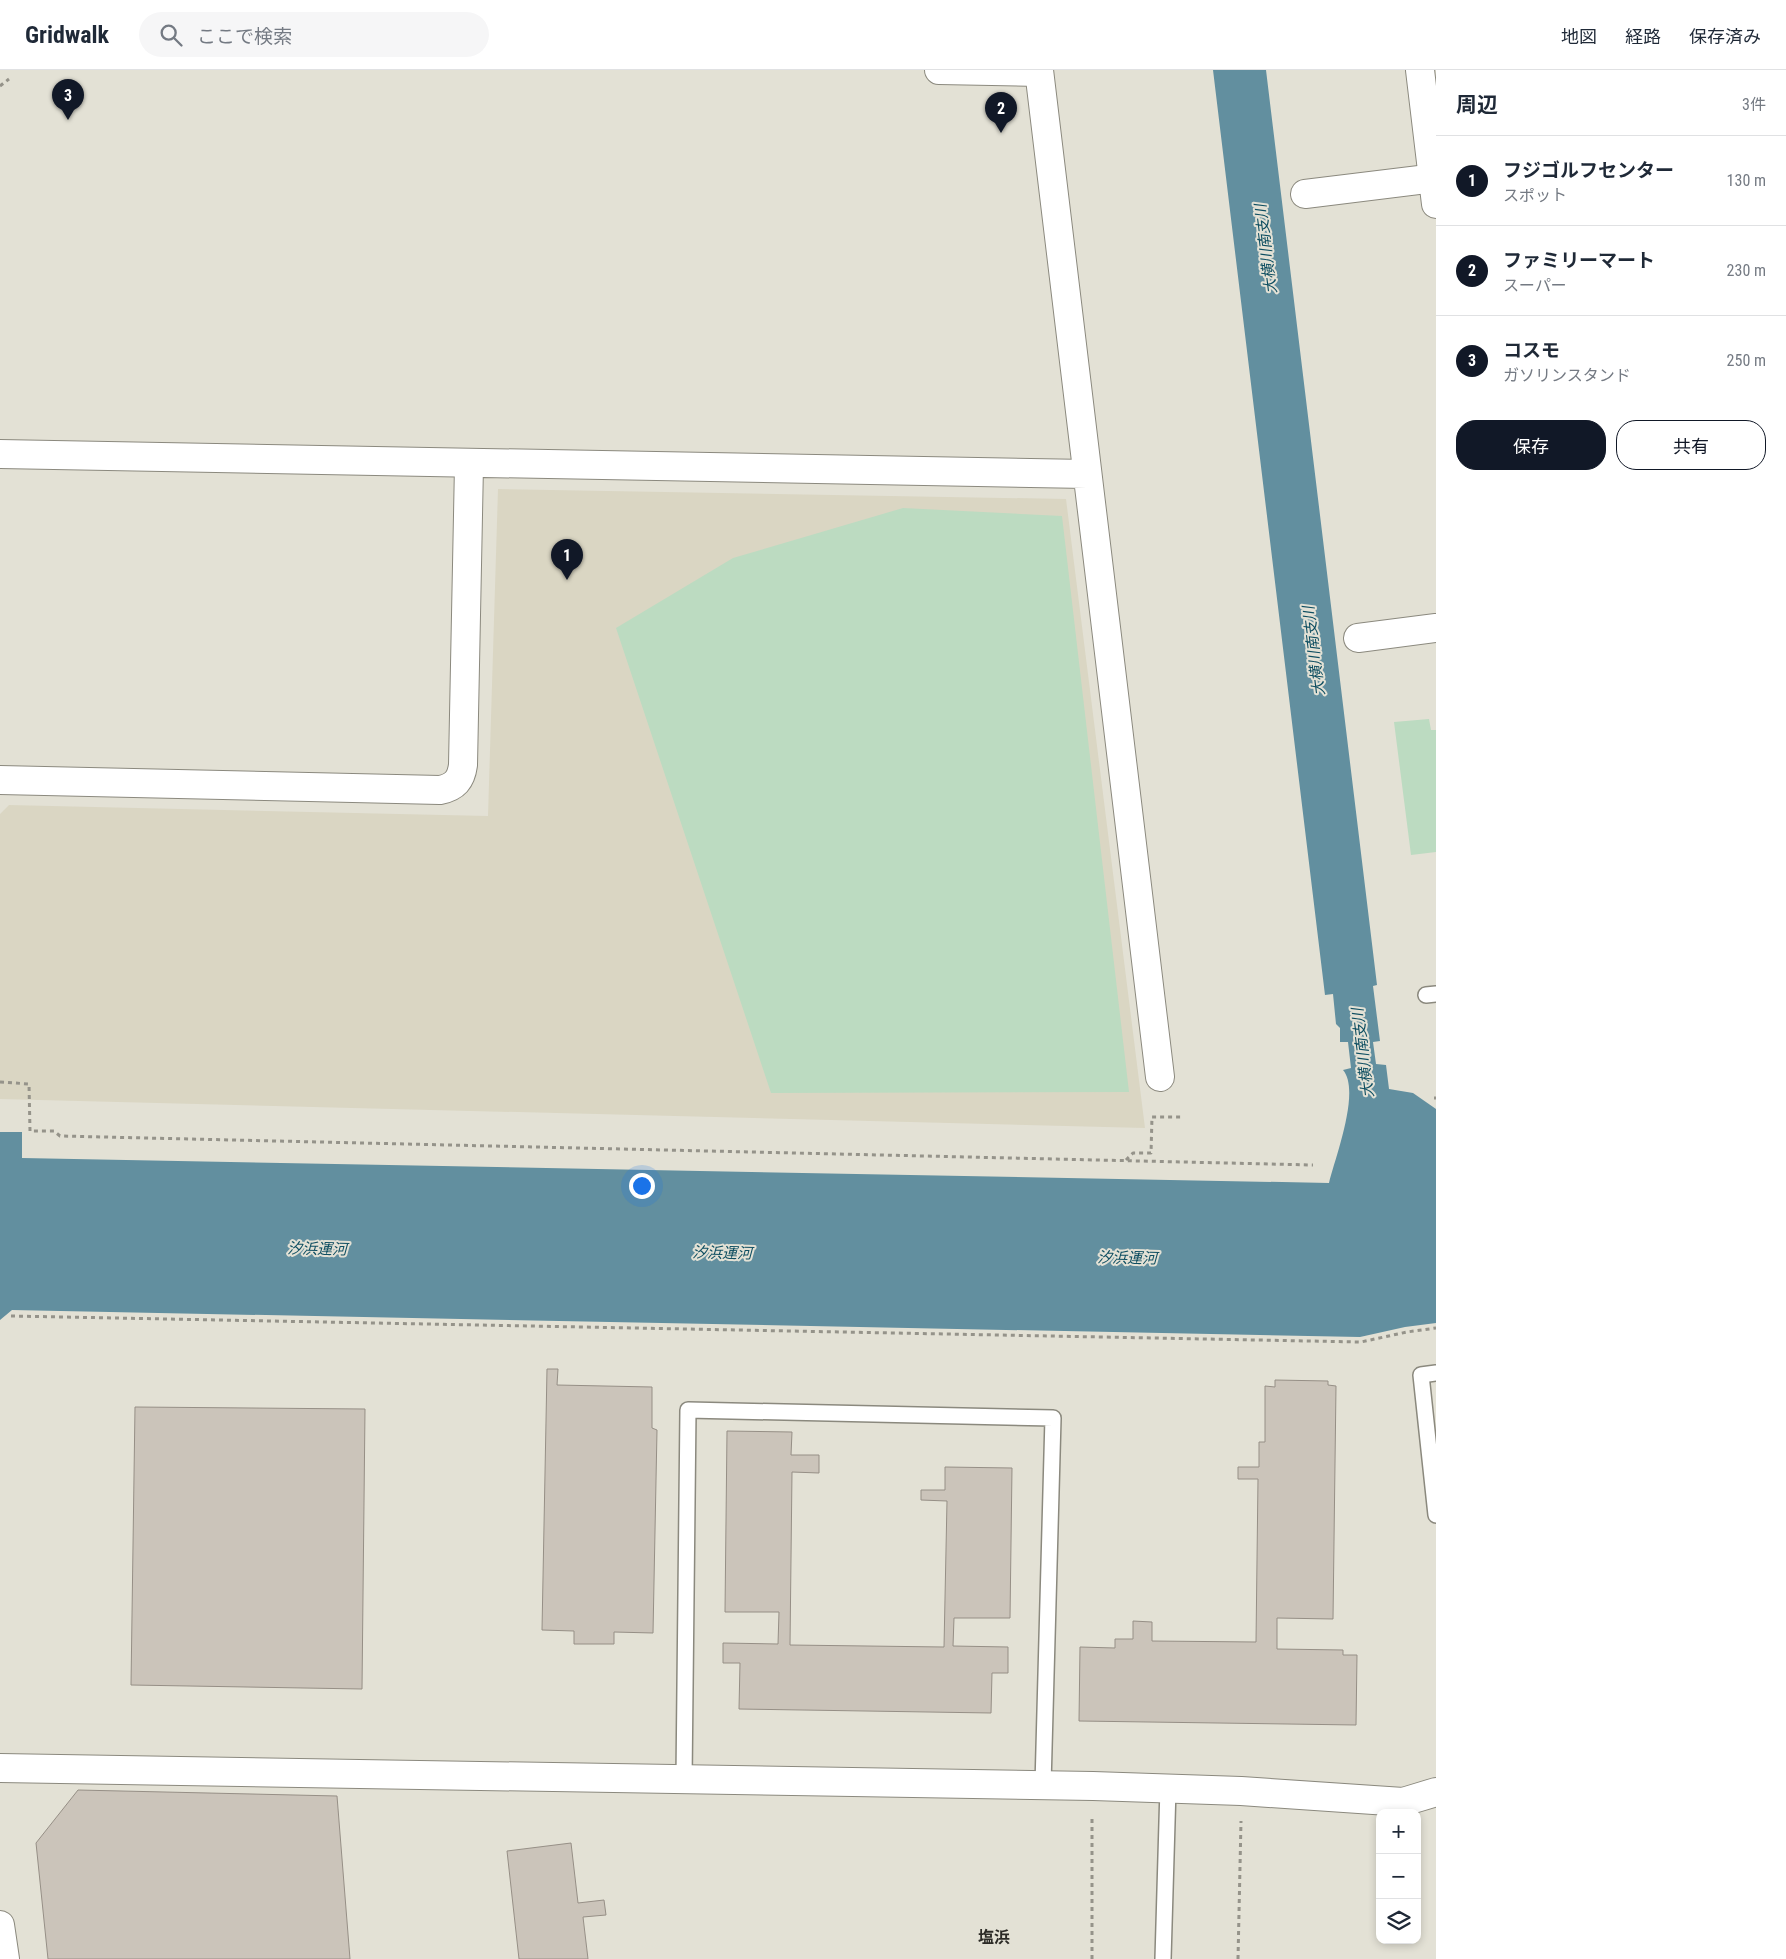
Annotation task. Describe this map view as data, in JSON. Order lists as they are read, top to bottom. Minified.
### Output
{"districts":["塩浜"],"water":["大横川南支川","汐浜運河"],"page":{"header":"Gridwalk","search":"ここで検索","nav":["地図","経路","保存済み"],"heading":["周辺","3件"],"pins":["3","2","1"],"list":[{"mark":"1","name":"フジゴルフセンター","note":"スポット","value":"130 m"},{"mark":"2","name":"ファミリーマート","note":"スーパー","value":"230 m"},{"mark":"3","name":"コスモ","note":"ガソリンスタンド","value":"250 m"}],"buttons":["保存","共有"],"map_buttons":["+","−"]}}
